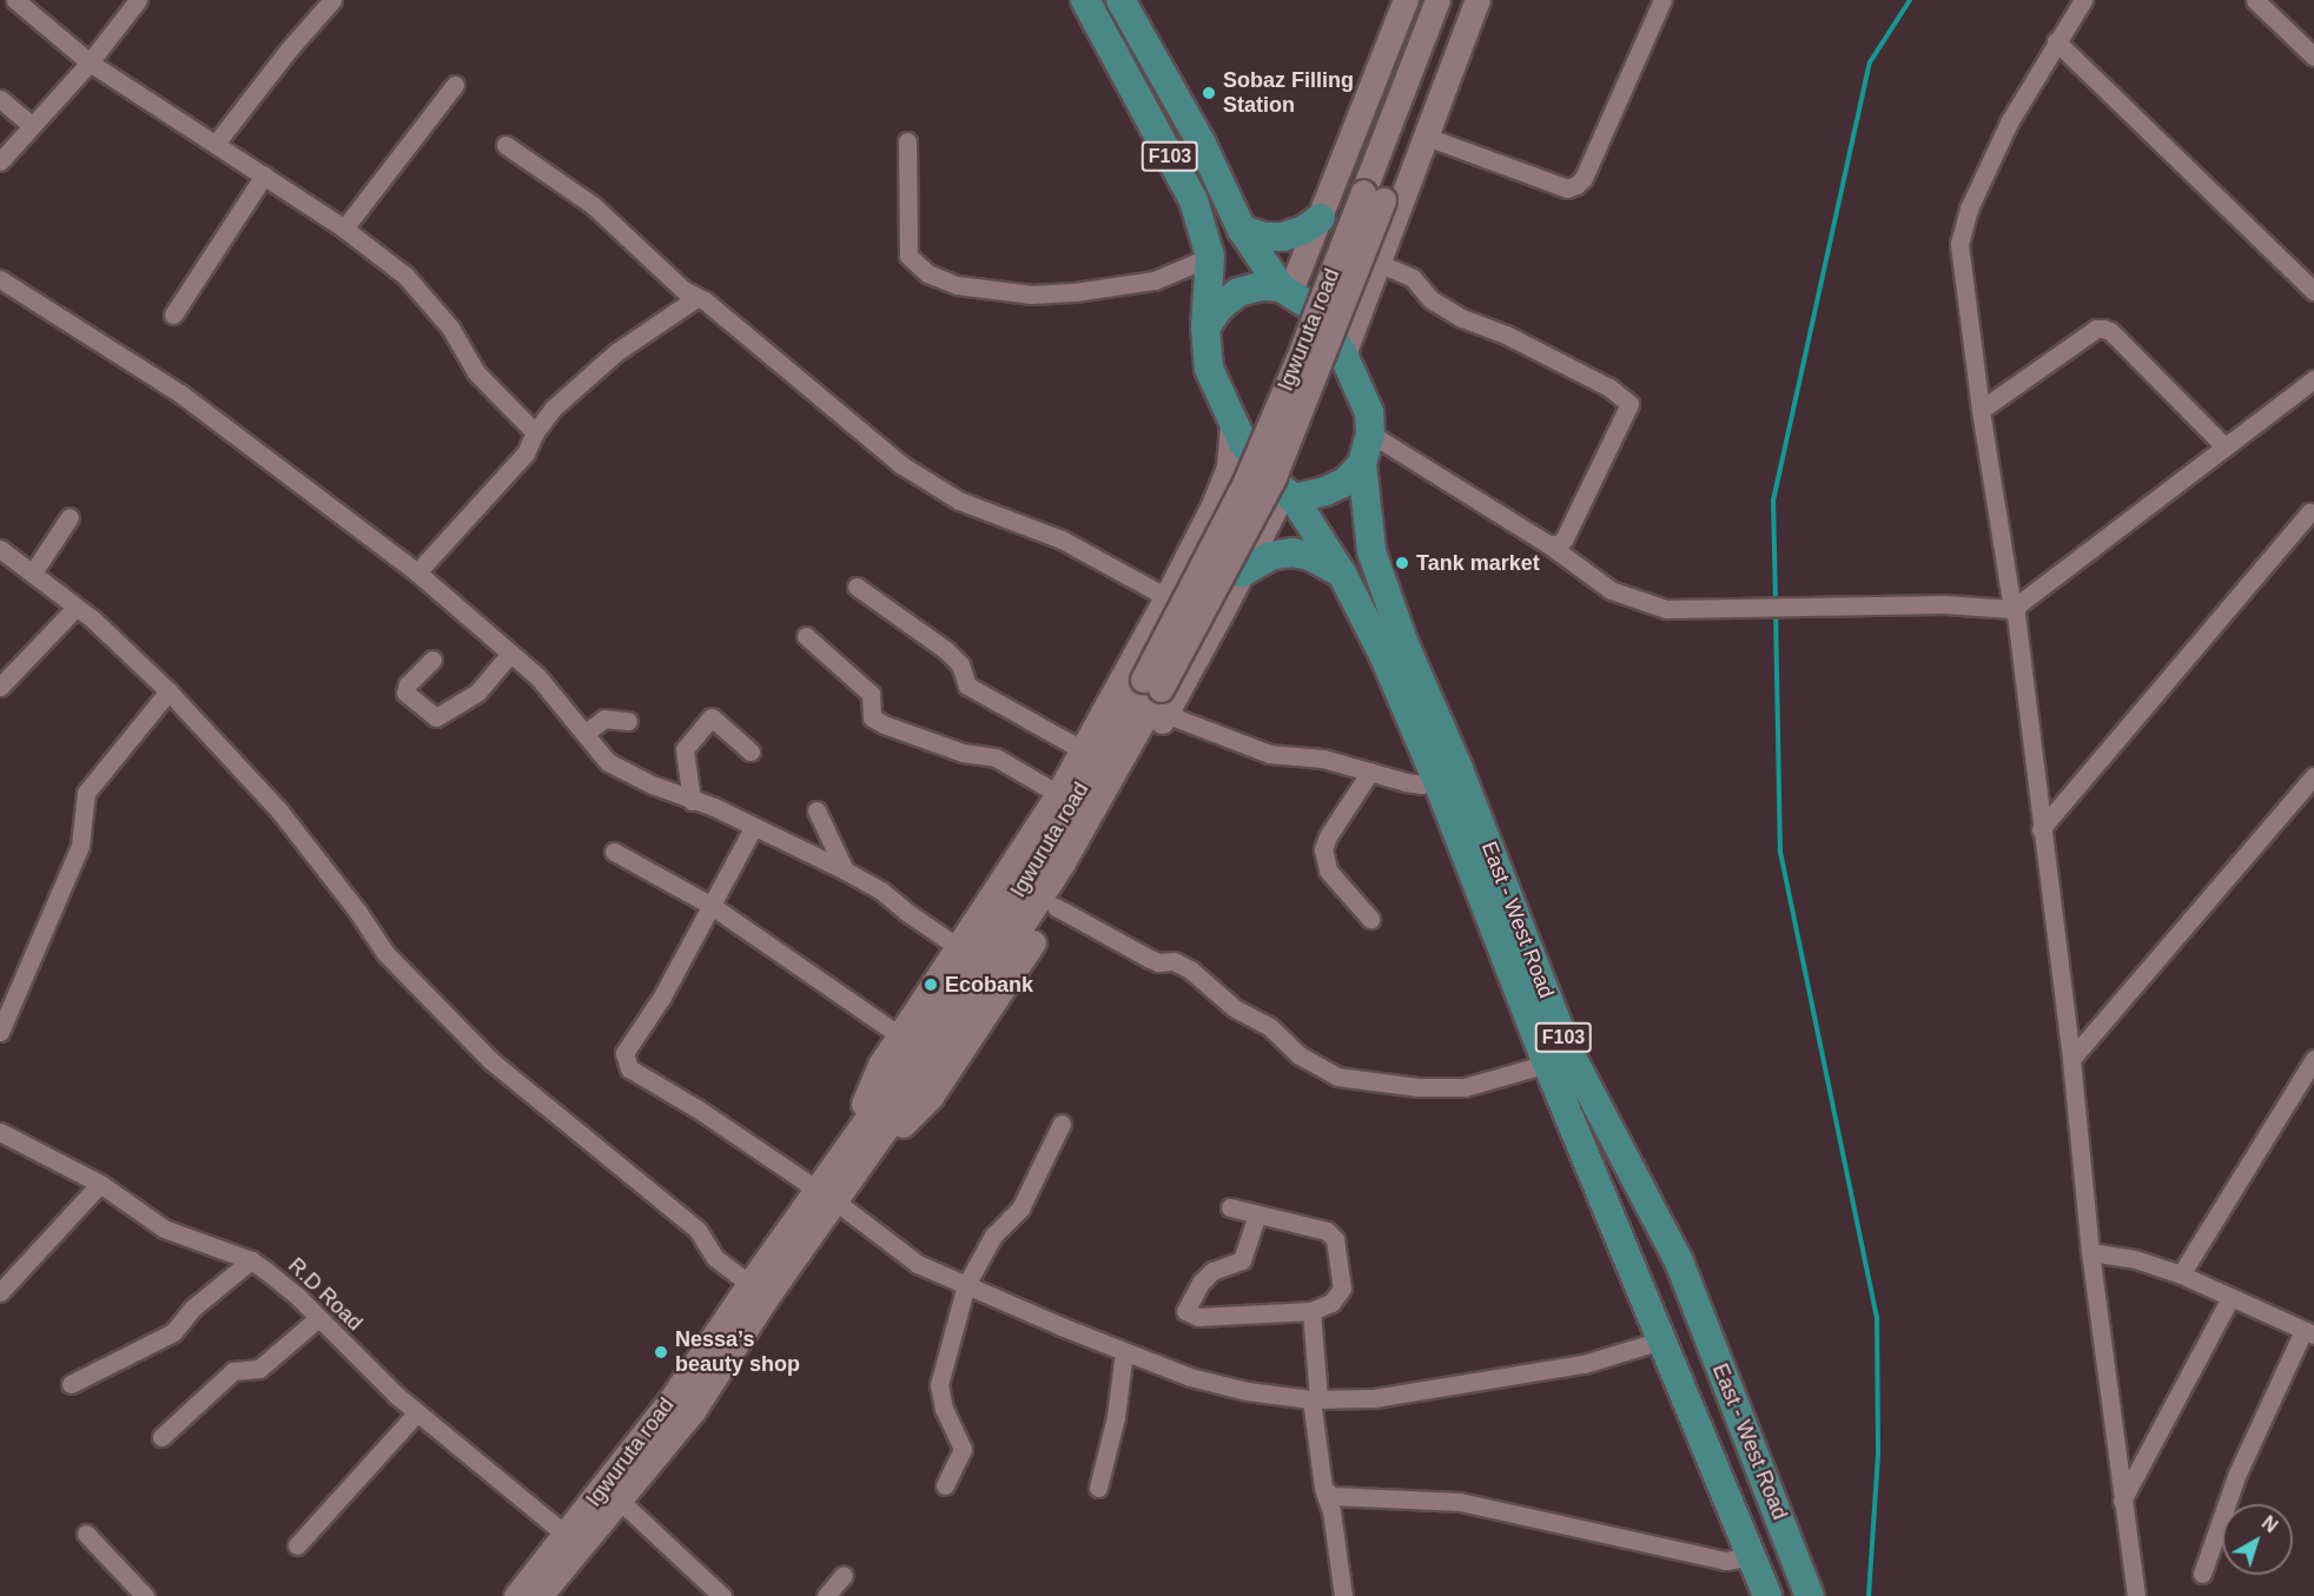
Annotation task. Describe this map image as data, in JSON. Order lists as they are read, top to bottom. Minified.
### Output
{"streets":{"main road":["F103","Igwuruta road","East - West Road"],"street":["R.D Road"]},"crossings":[["F103","East - West Road"],["Igwuruta road","R.D Road"]],"places":["Sobaz Filling Station","Tank market","Ecobank","Nessa’s beauty shop"],"north":"top right"}
